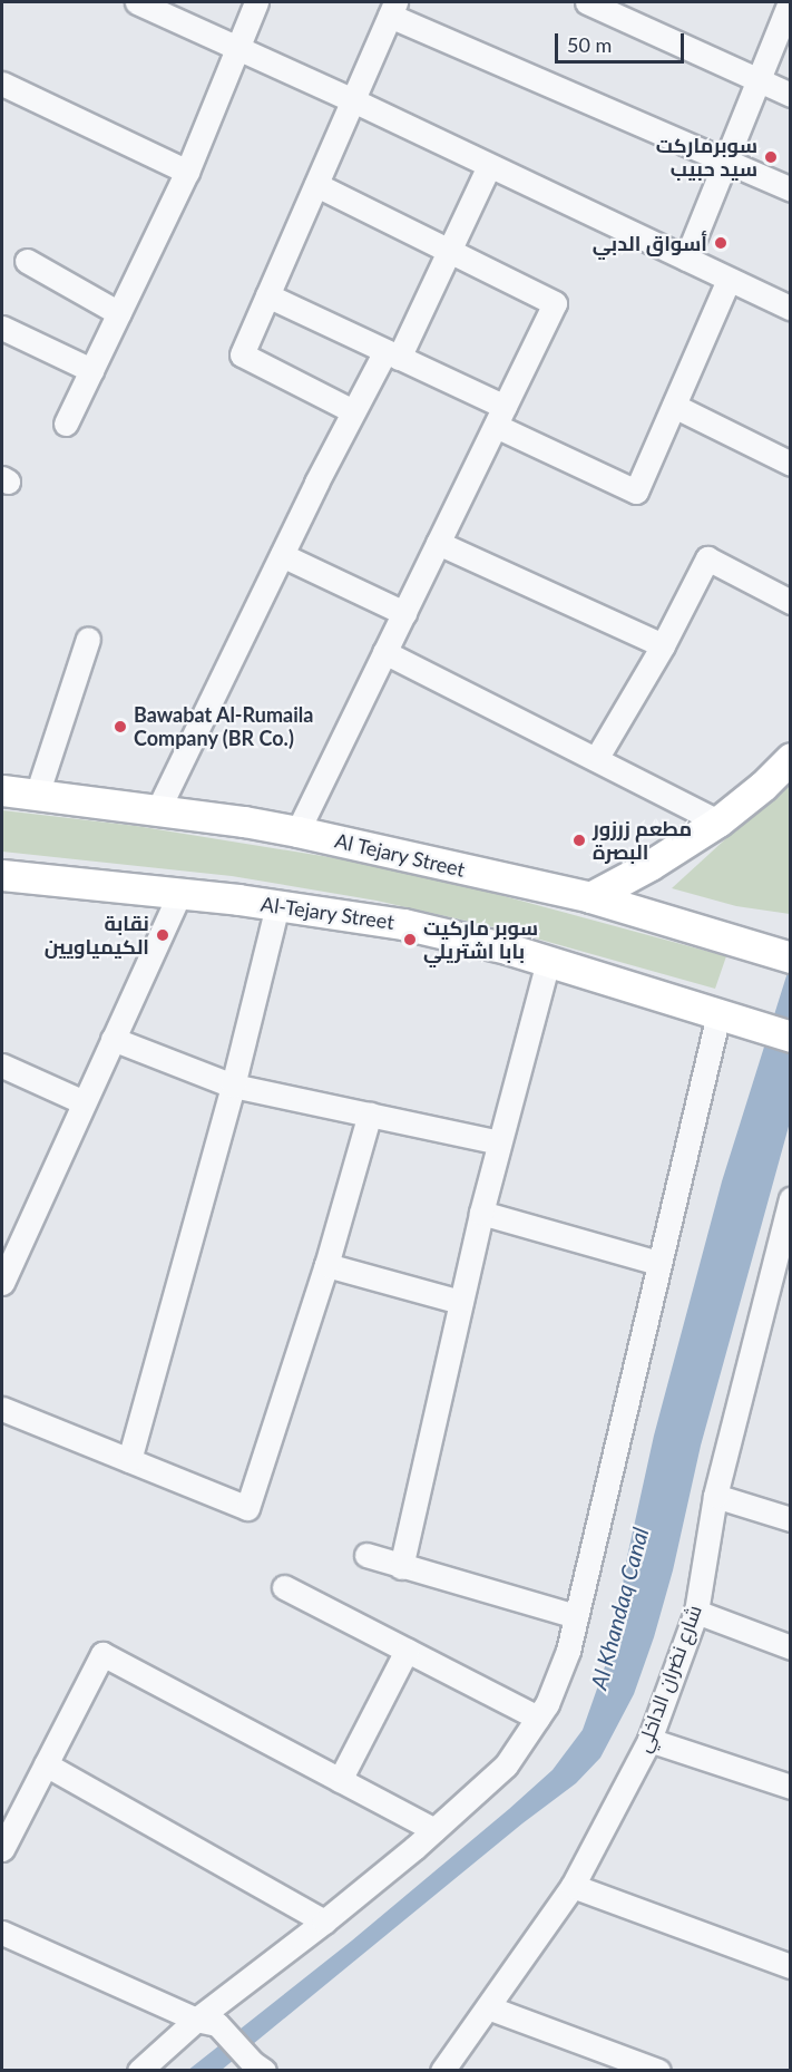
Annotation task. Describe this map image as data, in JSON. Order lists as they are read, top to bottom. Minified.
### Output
{"streets":{"main road":["Al Tejary Street","Al-Tejary Street"],"street":["شارع نضران الداخلي"]},"water":["Al Khandaq Canal"],"places":["سوبرماركت سيد حبيب","أسواق الدبي","Bawabat Al-Rumaila Company (BR Co.)","مطعم زرزور البصرة","نقابة الكيمياويين","سوبر ماركيت بابا اشتريلي"],"scale_bar":"50 m"}
